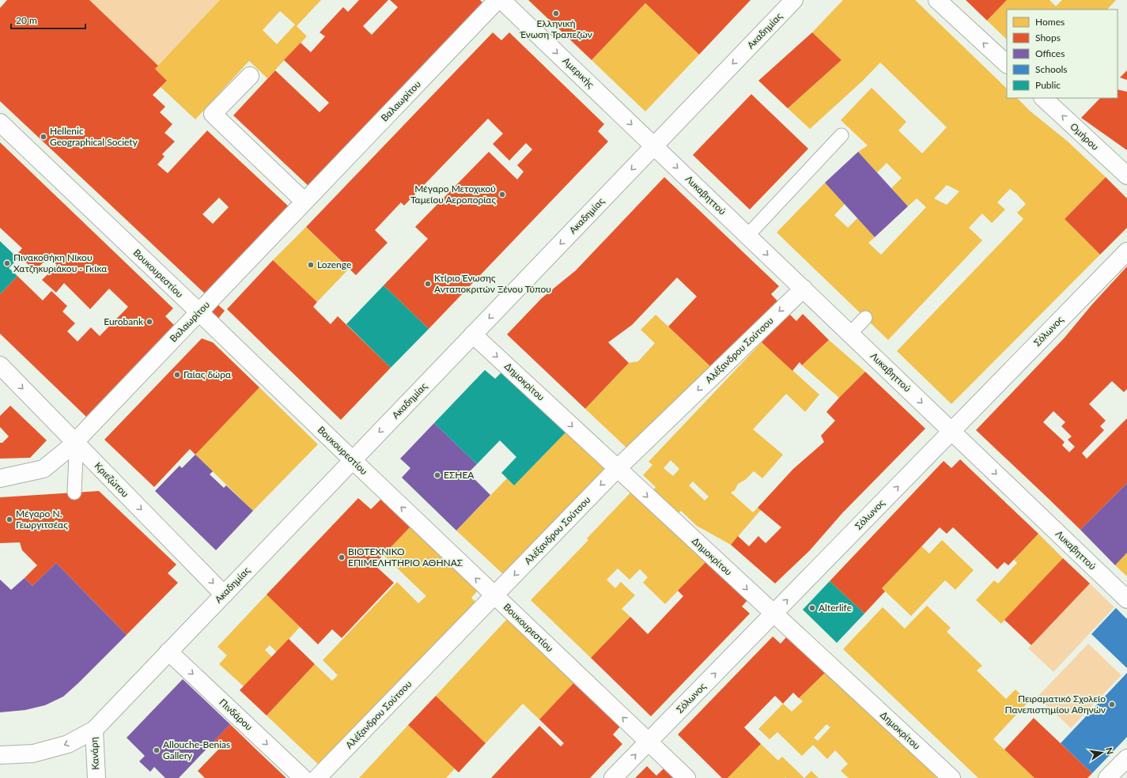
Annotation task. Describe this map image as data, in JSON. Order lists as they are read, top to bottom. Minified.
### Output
{"streets":{"street":["Ακαδημίας","Αμερικής","Βαλαωρίτου","Ομήρου","Λυκαβηττού","Βουκουρεστίου","Σόλωνος","Αλέξανδρου Σούτσου","Δημοκρίτου","Κριεζώτου","Πινδάρου","Κανάρη"]},"crossings":[["Ακαδημίας","Αμερικής"],["Ακαδημίας","Λυκαβηττού"],["Ακαδημίας","Βουκουρεστίου"],["Ακαδημίας","Δημοκρίτου"],["Ακαδημίας","Κριεζώτου"],["Ακαδημίας","Πινδάρου"],["Ακαδημίας","Κανάρη"],["Αμερικής","Λυκαβηττού"],["Βαλαωρίτου","Βουκουρεστίου"],["Βαλαωρίτου","Κριεζώτου"],["Λυκαβηττού","Σόλωνος"],["Λυκαβηττού","Αλέξανδρου Σούτσου"],["Βουκουρεστίου","Σόλωνος"],["Βουκουρεστίου","Αλέξανδρου Σούτσου"],["Σόλωνος","Δημοκρίτου"],["Αλέξανδρου Σούτσου","Δημοκρίτου"]],"one_way":["Ακαδημίας","Αμερικής","Ομήρου","Λυκαβηττού","Βουκουρεστίου","Σόλωνος","Αλέξανδρου Σούτσου","Δημοκρίτου","Κριεζώτου","Πινδάρου"],"places":["Ελληνική Ένωση Τραπεζών","Hellenic Geographical Society","Μέγαρο Μετοχικού Ταμείου Αεροπορίας","Πινακοθήκη Νίκου Χατζηκυριάκου - Γκίκα","Lozenge","Κτίριο Ένωσης Ανταποκριτών Ξένου Τύπου","Eurobank","Γαίας δώρα","ΕΣΗΕΑ","Μέγαρο Ν. Γεωργιτσέας","ΒΙΟΤΕΧΝΙΚΟ ΕΠΙΜΕΛΗΤΗΡΙΟ ΑΘΗΝΑΣ","Alterlife","Πειραματικό Σχολείο Πανεπιστημίου Αθηνών","Allouche-Benias Gallery"],"legend":["Homes","Shops","Offices","Schools","Public"],"scale_bar":"20 m","north":"right"}
